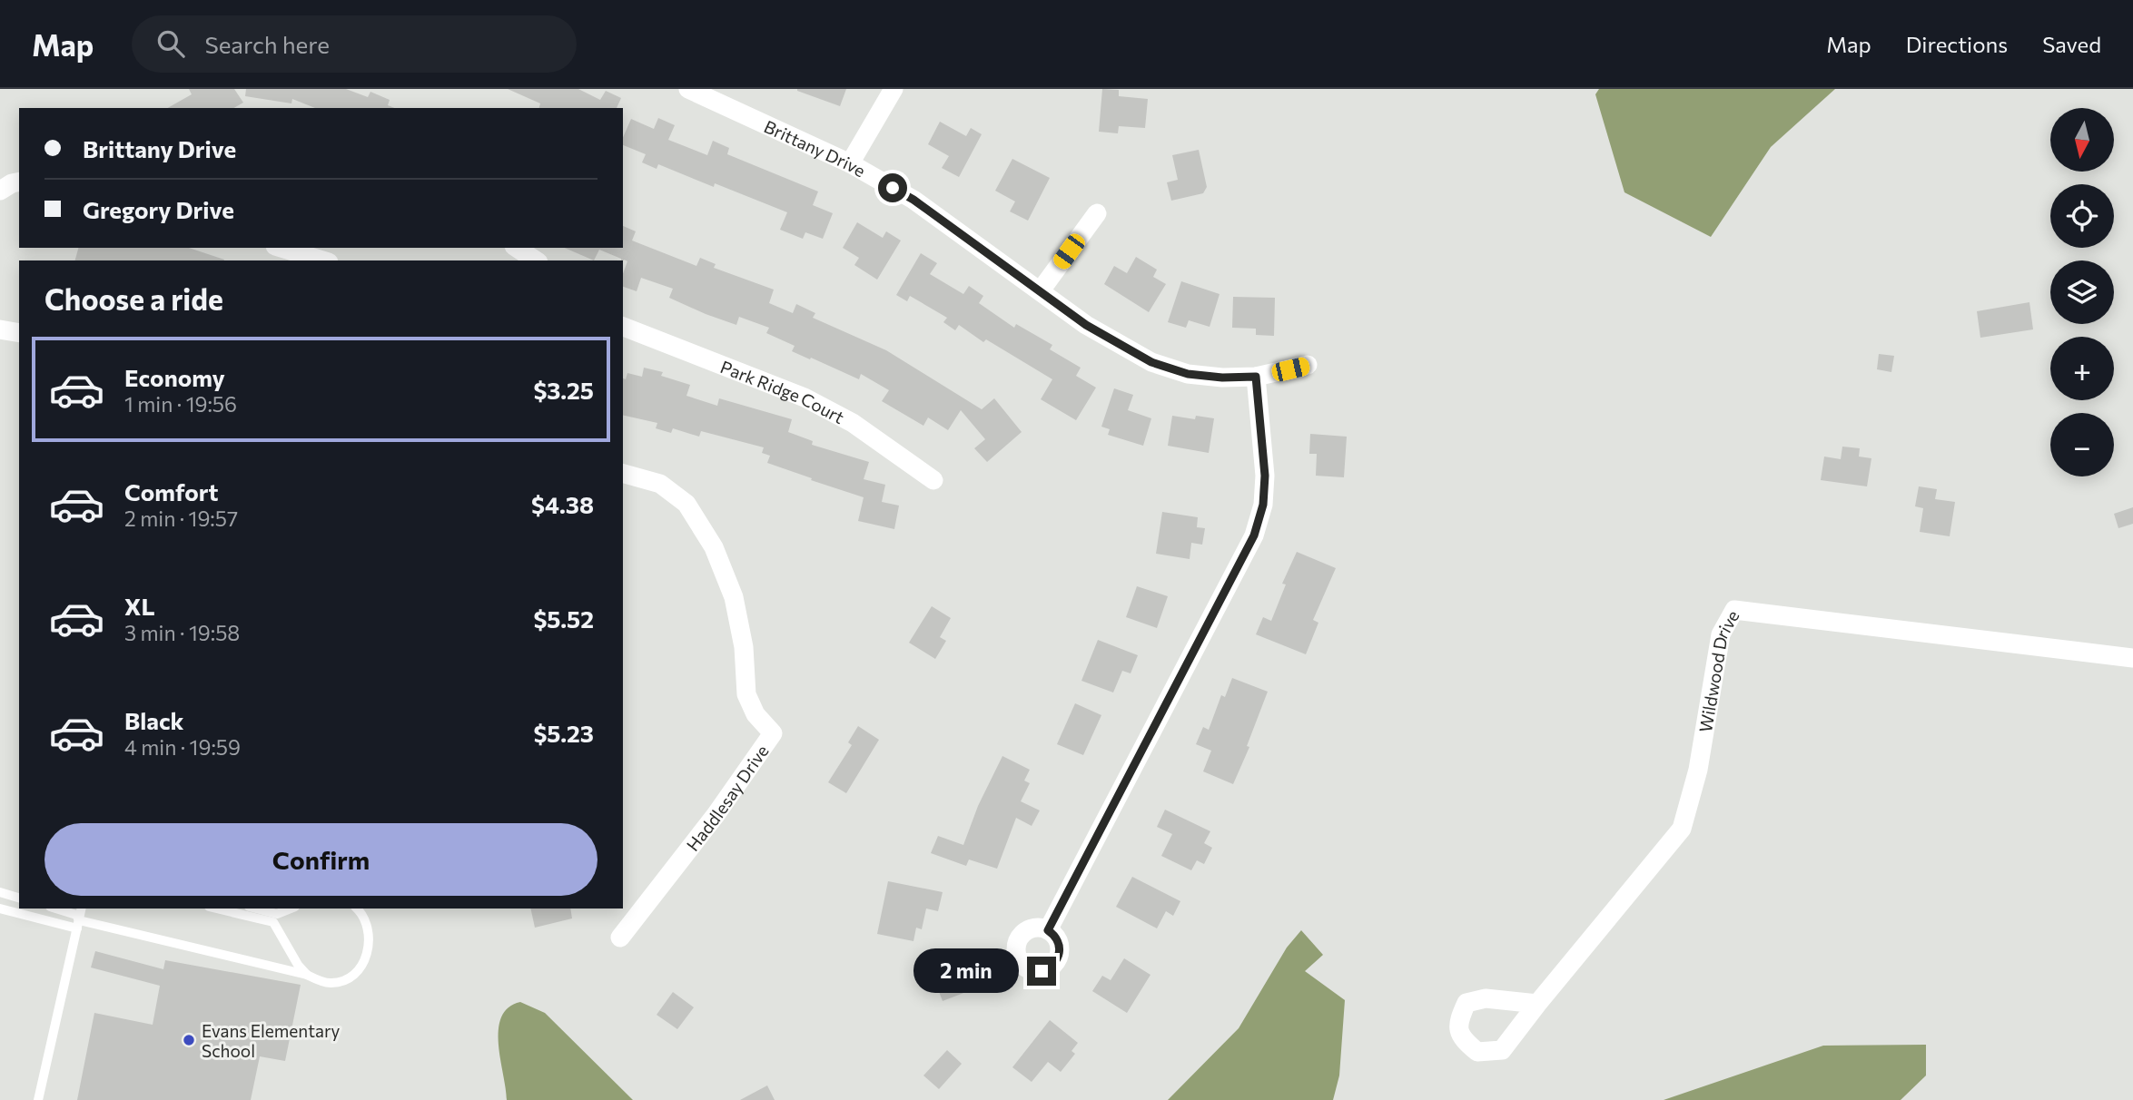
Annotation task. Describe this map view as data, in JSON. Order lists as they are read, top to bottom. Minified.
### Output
{"streets":{"street":["Brittany Drive","Park Ridge Court","Wildwood Drive","Haddlesay Drive"]},"places":["Evans Elementary School"],"north":"bottom","page":{"header":"Map","search":"Search here","nav":["Map","Directions","Saved"],"map_buttons":["+","−"],"banner":["Brittany Drive","Gregory Drive"],"heading":"Choose a ride","list":[{"name":"Economy","note":"1 min · 19:56","value":"$3.25"},{"name":"Comfort","note":"2 min · 19:57","value":"$4.38"},{"name":"XL","note":"3 min · 19:58","value":"$5.52"},{"name":"Black","note":"4 min · 19:59","value":"$5.23"}],"buttons":"Confirm","bubble":"2 min"}}
